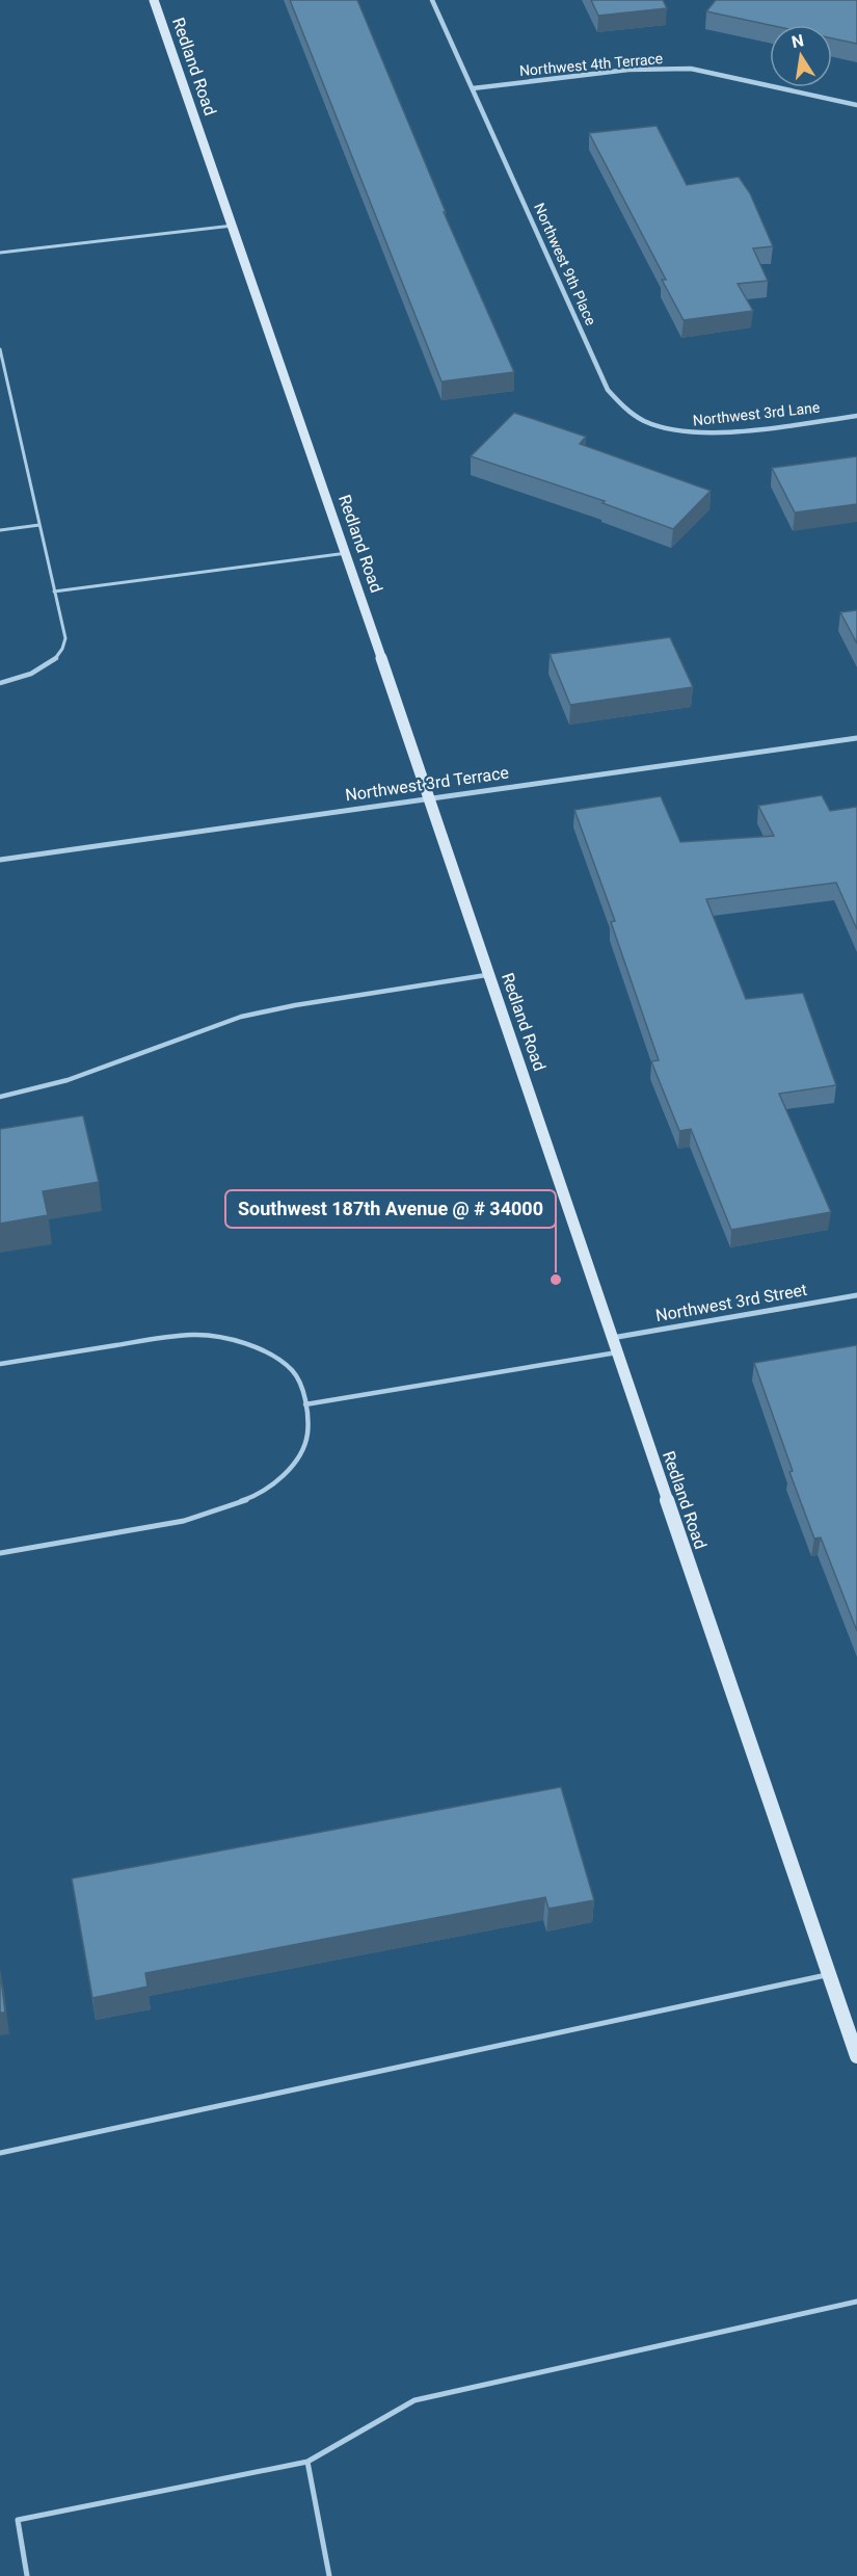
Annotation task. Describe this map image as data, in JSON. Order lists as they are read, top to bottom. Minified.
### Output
{"streets":{"street":["Northwest 4th Terrace","Redland Road","Northwest 9th Place","Northwest 3rd Lane","Northwest 3rd Terrace","Northwest 3rd Street"]},"crossings":[["Northwest 4th Terrace","Northwest 9th Place"],["Redland Road","Northwest 3rd Terrace"],["Redland Road","Northwest 3rd Street"],["Northwest 9th Place","Northwest 3rd Lane"]],"places":["Southwest 187th Avenue @ # 34000"],"north":"top"}
